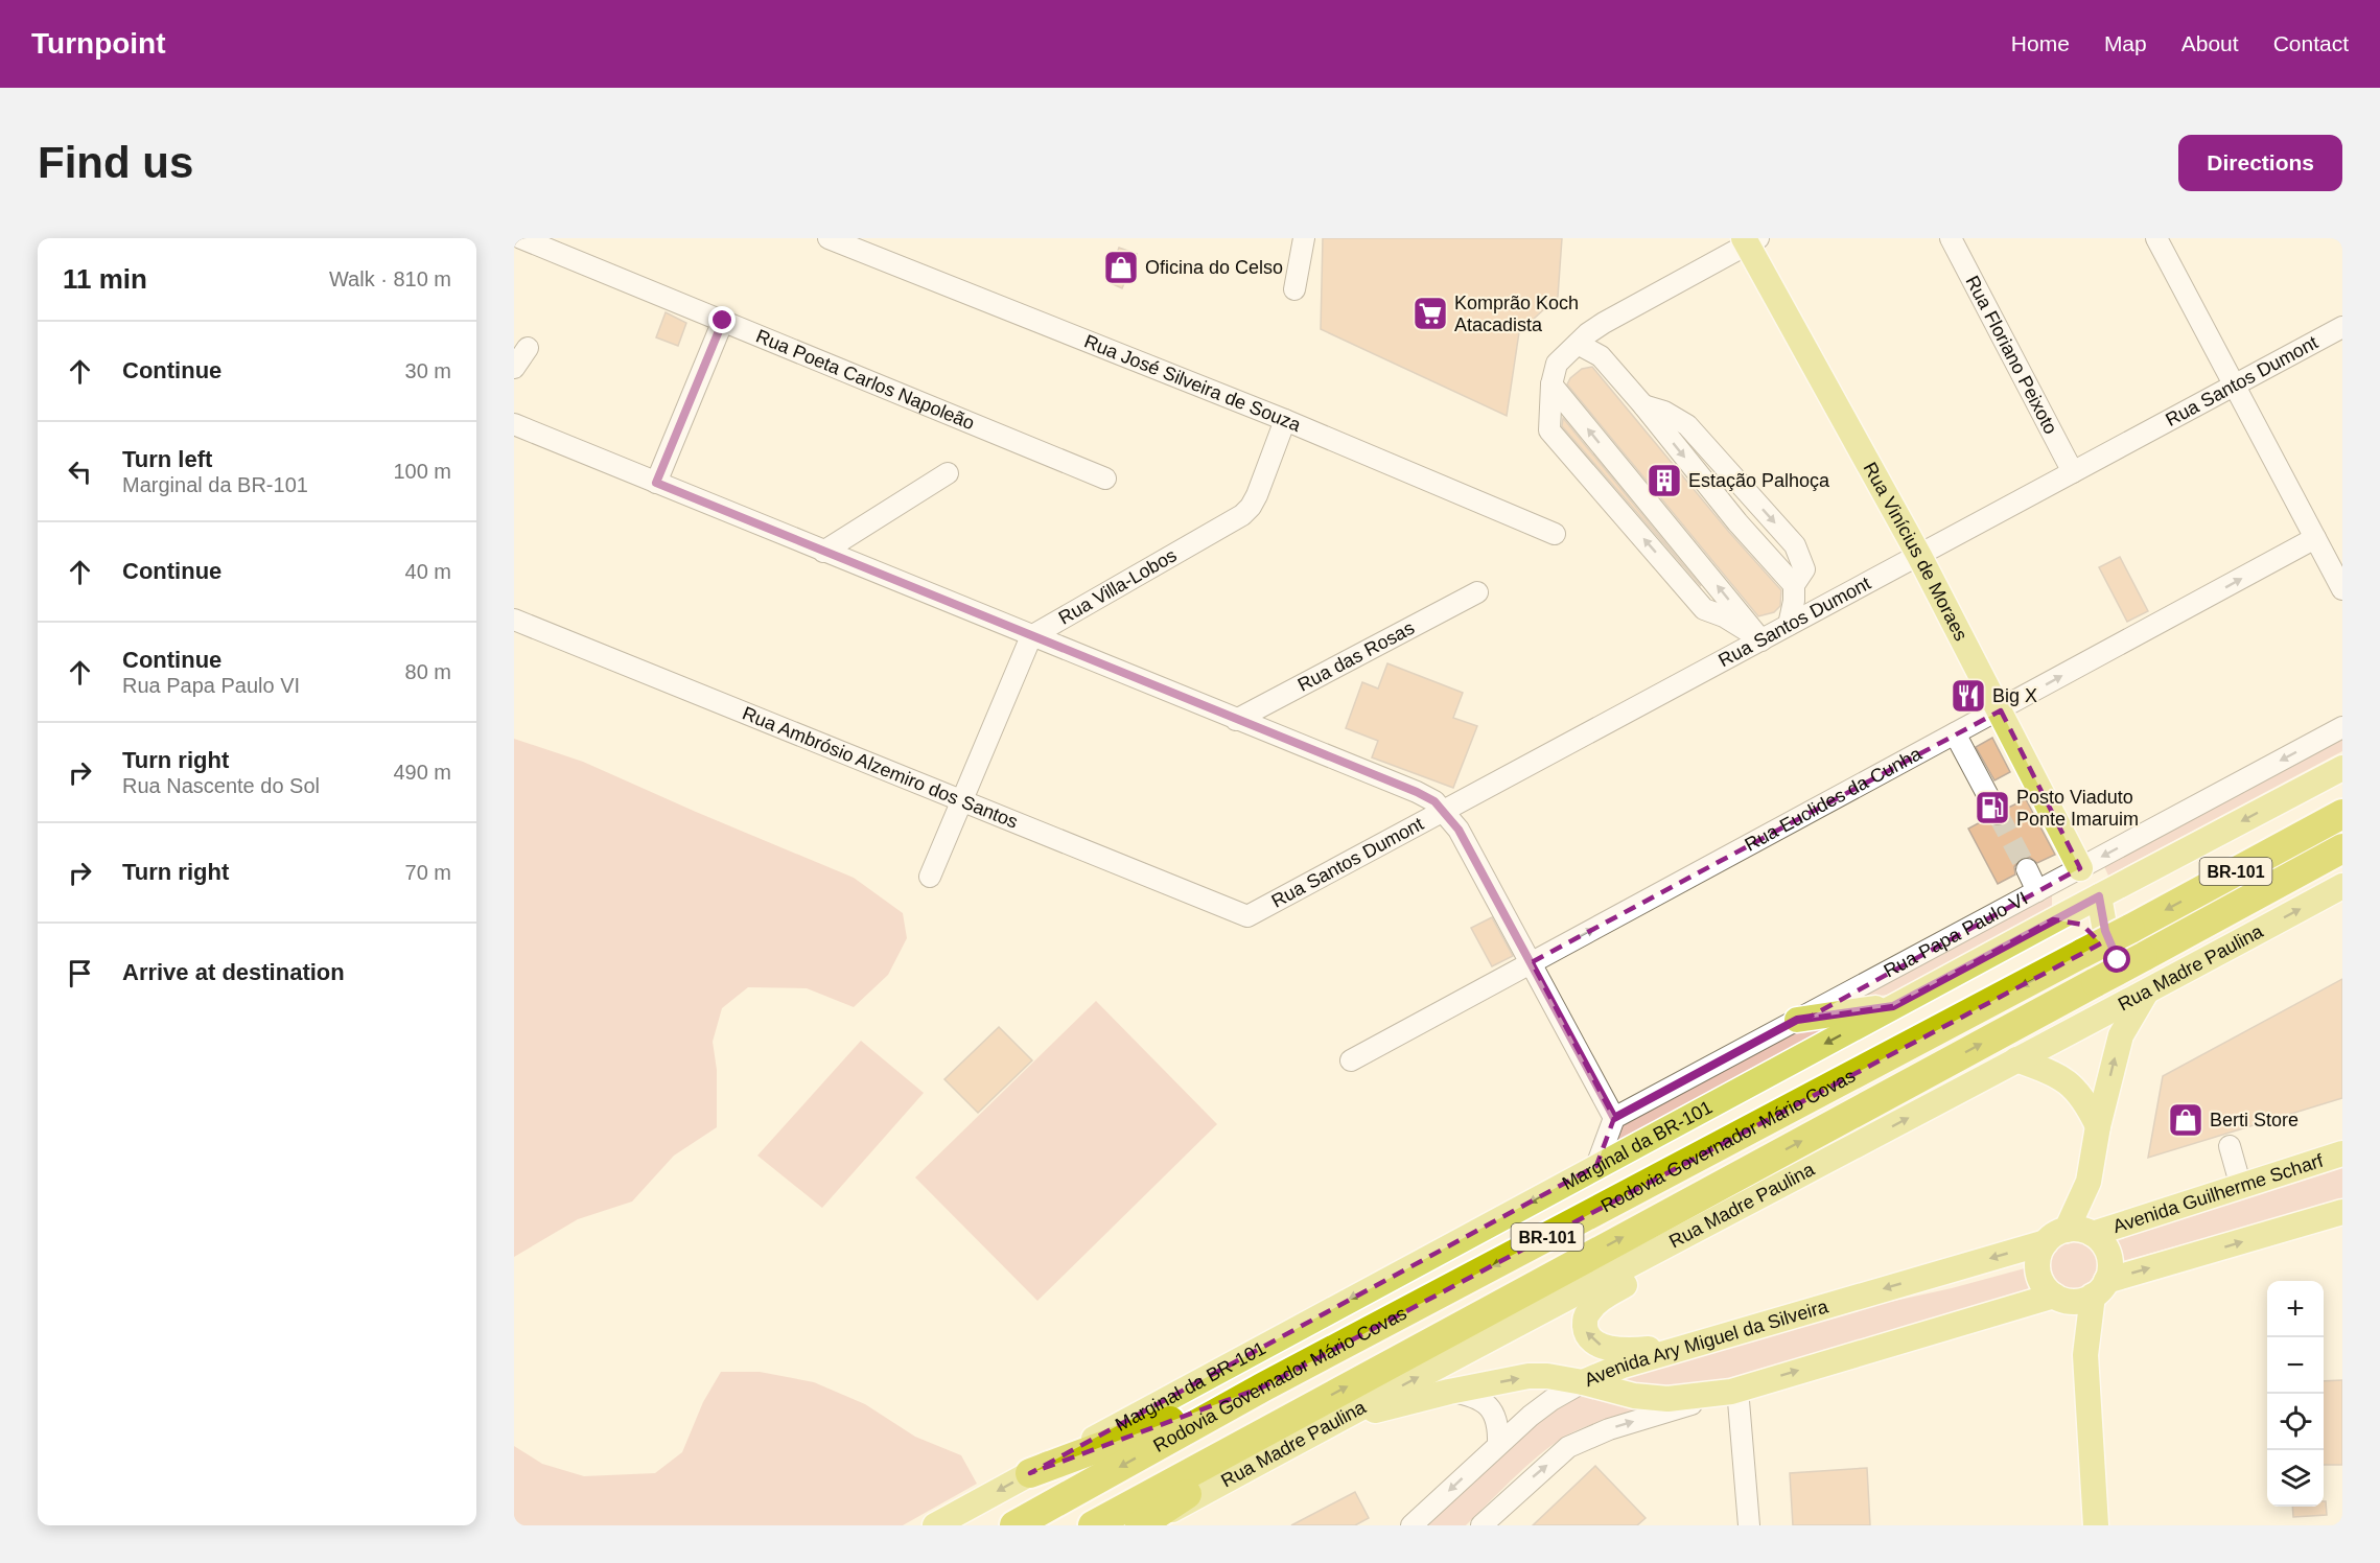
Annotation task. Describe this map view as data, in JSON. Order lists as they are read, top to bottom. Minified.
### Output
{"streets":{"highway":["BR-101","Rodovia Governador Mário Covas"],"main road":["Rua Vinícius de Moraes","Rua Madre Paulina","Marginal da BR-101","Avenida Guilherme Scharf","Avenida Ary Miguel da Silveira"],"street":["Rua Floriano Peixoto","Rua Poeta Carlos Napoleão","Rua Santos Dumont","Rua José Silveira de Souza","Rua Villa-Lobos","Rua das Rosas","Rua Ambrósio Alzemiro dos Santos","Rua Euclides da Cunha","Rua Papa Paulo VI"]},"crossings":[["Rua Floriano Peixoto","Rua Santos Dumont"],["Rua Santos Dumont","Rua Vinícius de Moraes"],["Rua Santos Dumont","Rua Ambrósio Alzemiro dos Santos"],["Rua José Silveira de Souza","Rua Villa-Lobos"],["Rua Vinícius de Moraes","Rua Euclides da Cunha"],["Rua Vinícius de Moraes","Rua Papa Paulo VI"],["Avenida Guilherme Scharf","Avenida Ary Miguel da Silveira"]],"one_way":["Rua Euclides da Cunha","Rua Papa Paulo VI","Marginal da BR-101"],"places":{"shop":["Oficina do Celso","Berti Store"],"supermarket":["Komprão Koch Atacadista"],"building":["Estação Palhoça"],"restaurant":["Big X"],"fuel station":["Posto Viaduto Ponte Imaruim"]},"page":{"header":"Turnpoint","nav":["Home","Map","About","Contact"],"buttons":"Directions","title":"Find us","heading":["11 min","Walk · 810 m"],"list":[["Continue","30 m"],["Turn left","Marginal da BR-101","100 m"],["Continue","40 m"],["Continue","Rua Papa Paulo VI","80 m"],["Turn right","Rua Nascente do Sol","490 m"],["Turn right","70 m"],"Arrive at destination"],"map_buttons":["+","−"]}}
